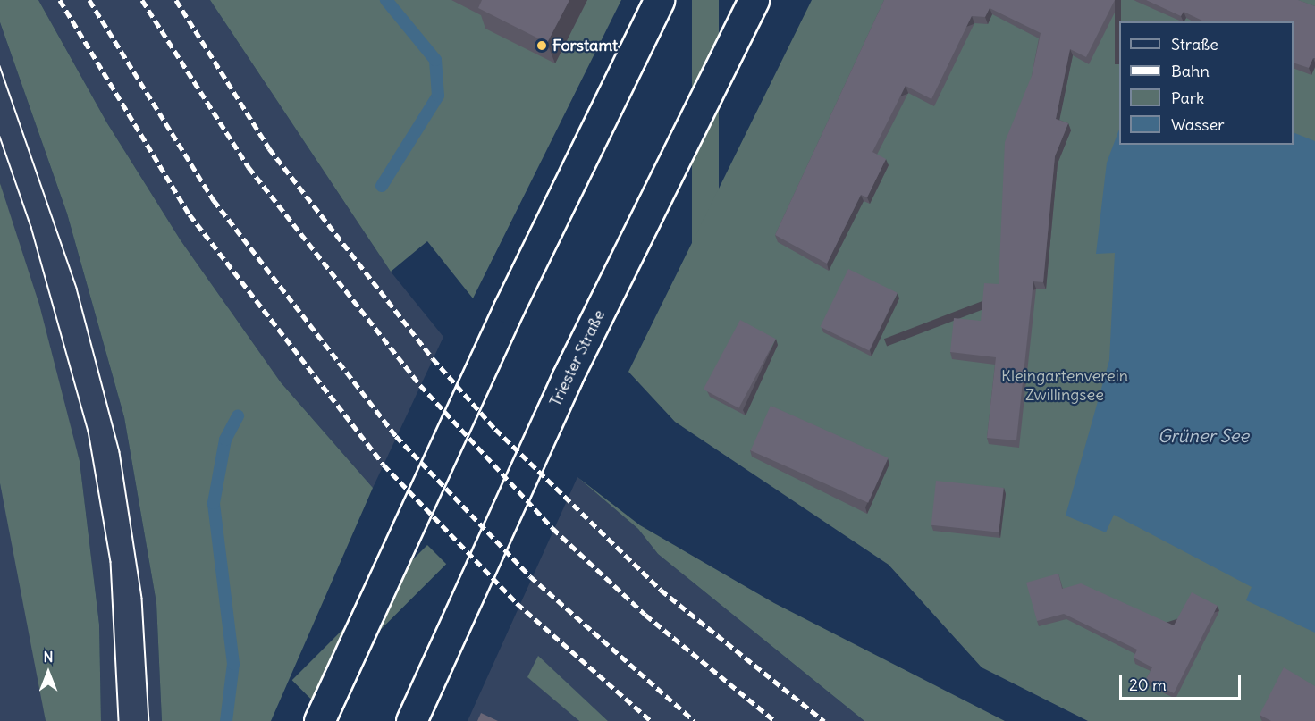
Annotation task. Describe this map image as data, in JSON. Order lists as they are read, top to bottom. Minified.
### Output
{"streets":{"main road":["Triester Straße"]},"water":["Grüner See"],"parks":["Kleingartenverein Zwillingsee"],"places":["Forstamt"],"legend":["Straße","Bahn","Park","Wasser"],"scale_bar":"20 m","north":"top"}
